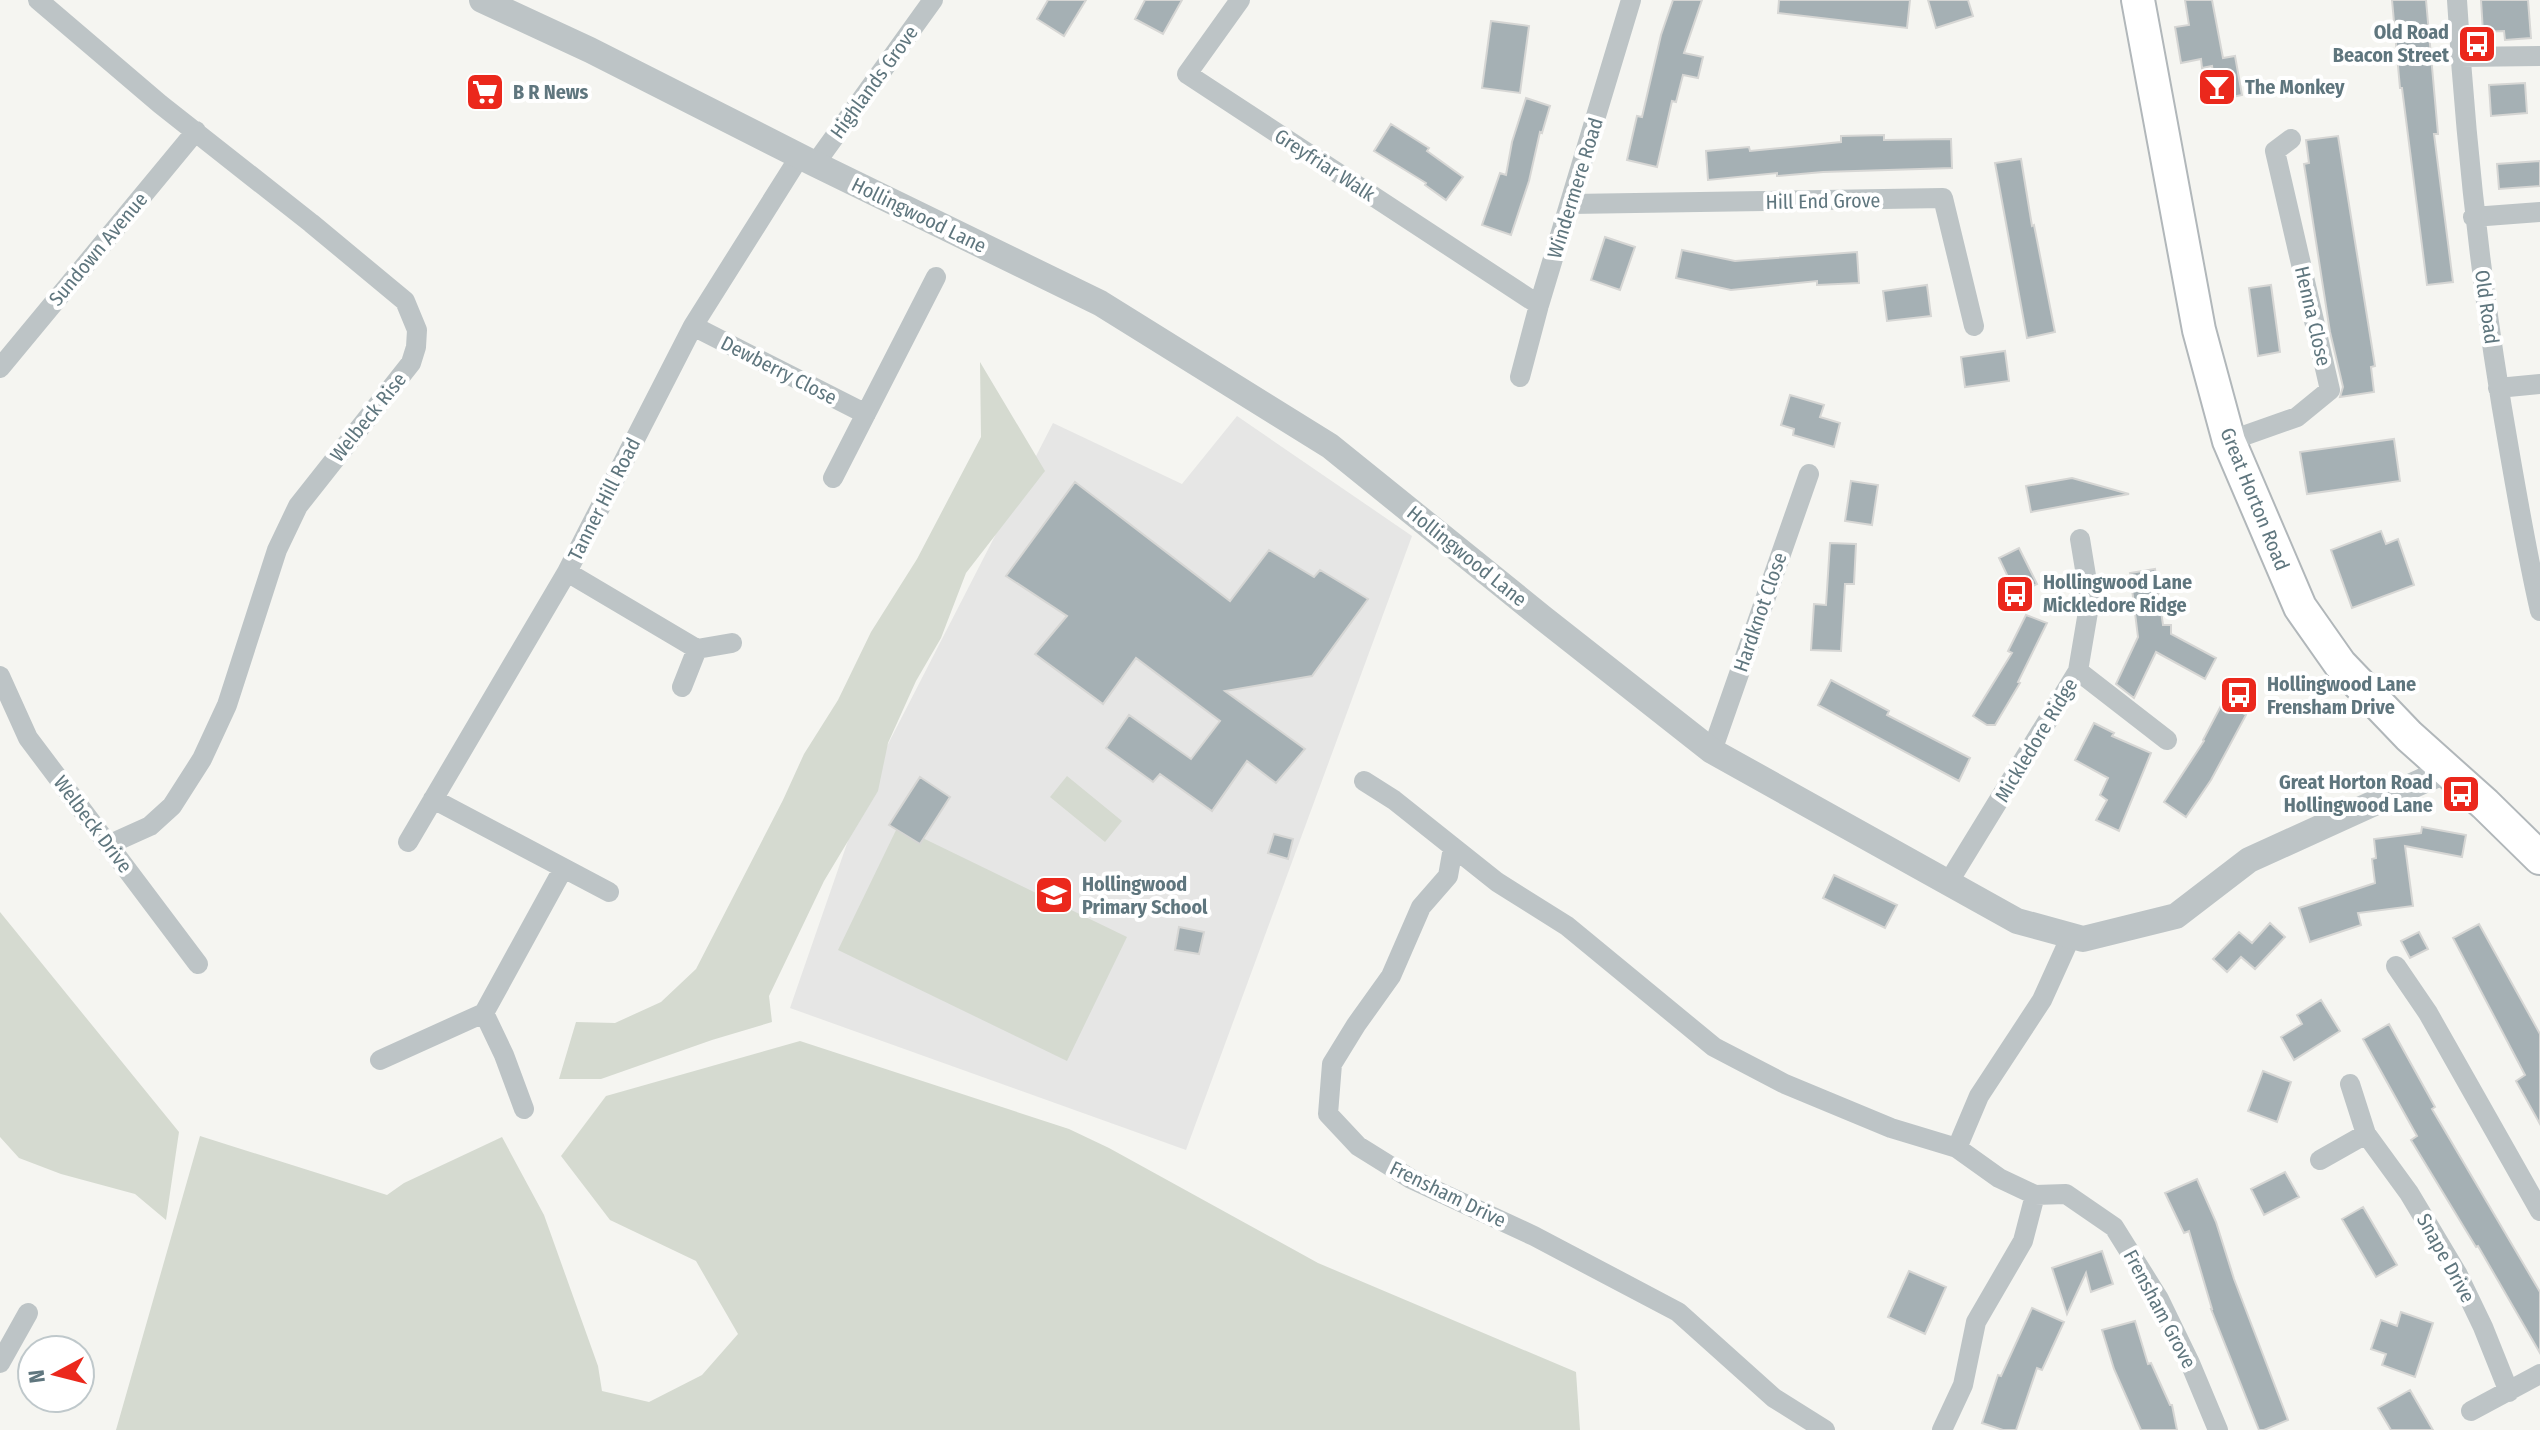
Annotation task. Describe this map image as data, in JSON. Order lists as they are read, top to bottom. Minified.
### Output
{"streets":{"main road":["Great Horton Road"],"street":["Highlands Grove","Greyfriar Walk","Windermere Road","Hill End Grove","Hollingwood Lane","Sundown Avenue","Old Road","Henna Close","Dewberry Close","Welbeck Rise","Tanner Hill Road","Hardknot Close","Mickledore Ridge","Welbeck Drive","Frensham Drive","Snape Drive","Frensham Grove"]},"crossings":[["Highlands Grove","Hollingwood Lane"],["Highlands Grove","Tanner Hill Road"],["Greyfriar Walk","Windermere Road"],["Windermere Road","Hill End Grove"],["Hollingwood Lane","Tanner Hill Road"],["Hollingwood Lane","Great Horton Road"],["Hollingwood Lane","Hardknot Close"],["Hollingwood Lane","Mickledore Ridge"],["Sundown Avenue","Welbeck Rise"],["Henna Close","Great Horton Road"],["Dewberry Close","Tanner Hill Road"],["Welbeck Rise","Welbeck Drive"]],"places":{"bus stop":["Old Road Beacon Street","Hollingwood Lane Mickledore Ridge","Hollingwood Lane Frensham Drive","Great Horton Road Hollingwood Lane"],"bar":["The Monkey"],"supermarket":["B R News"],"school or university":["Hollingwood Primary School"]},"north":"left"}
